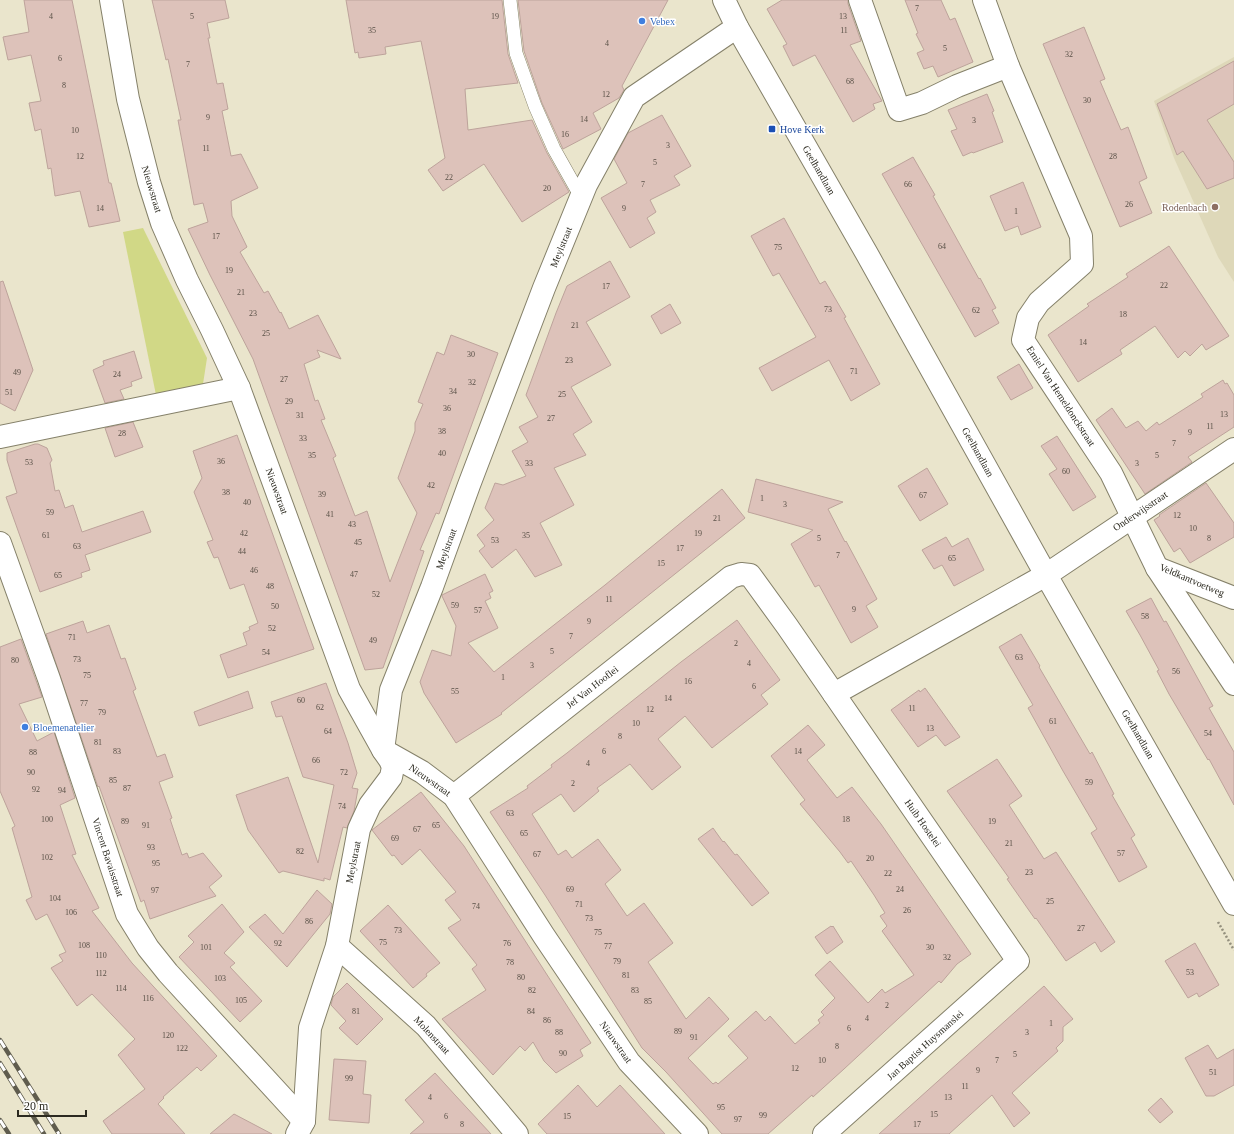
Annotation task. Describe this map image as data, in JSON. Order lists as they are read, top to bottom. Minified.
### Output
{"streets":{"street":["Geelhandlaan","Nieuwstraat","Meylstraat","Emiel Van Hemeldonckstraat","Onderwijsstraat","Veldkantvoetweg","Jef Van Hooflei","Huib Hostelei","Vincent Bavaisstraat","Molenstraat","Jan Baptist Huysmanslei"]},"crossings":[["Geelhandlaan","Meylstraat"],["Geelhandlaan","Onderwijsstraat"],["Nieuwstraat","Meylstraat"],["Nieuwstraat","Jef Van Hooflei"],["Meylstraat","Vincent Bavaisstraat"],["Meylstraat","Molenstraat"],["Emiel Van Hemeldonckstraat","Onderwijsstraat"],["Emiel Van Hemeldonckstraat","Veldkantvoetweg"],["Onderwijsstraat","Veldkantvoetweg"],["Jef Van Hooflei","Huib Hostelei"],["Huib Hostelei","Jan Baptist Huysmanslei"]],"places":{"other":["Vebex","Rodenbach","Bloemenatelier"],"transit":["Hove Kerk"]},"house_numbers":["7","4","5","19","13","35","11","4","5","32","6","7","68","8","12","30","9","14","3","10","16","3","11","12","28","5","22","7","66","20","26","14","9","1","17","64","75","19","22","17","21","73","62","23","18","21","25","14","30","23","71","49","24","27","32","34","51","25","29","36","13","31","27","11","38","9","28","33","7","40","35","5","36","53","33","3","60","42","38","39","67","1","40","3","59","41","12","21","43","10","42","19","61","35","5","8","53","45","63","17","44","7","65","15","46","47","65","48","52","11","59","50","9","57","58","9","52","7","71","49","2","5","54","63","73","80","4","3","56","75","1","16","6","55","14","60","77","62","11","12","79","61","10","13","64","54","8","81","83","6","14","88","66","4","90","72","85","59","2","87","92","94","74","63","100","18","89","19","91","65","67","65","69","21","93","82","57","67","102","20","95","23","22","69","24","97","104","25","71","74","26","106","73","86","27","73","75","75","92","76","108","77","101","30","110","32","79","78","53","112","81","80","103","114","82","83","116","105","85","2","81","84","4","86","1","6","89","88","3","120","91","8","122","90","5","10","7","12","9","51","99","11","4","13","95","15","99","6","15","97","8","17"],"scale_bar":"20 m"}
